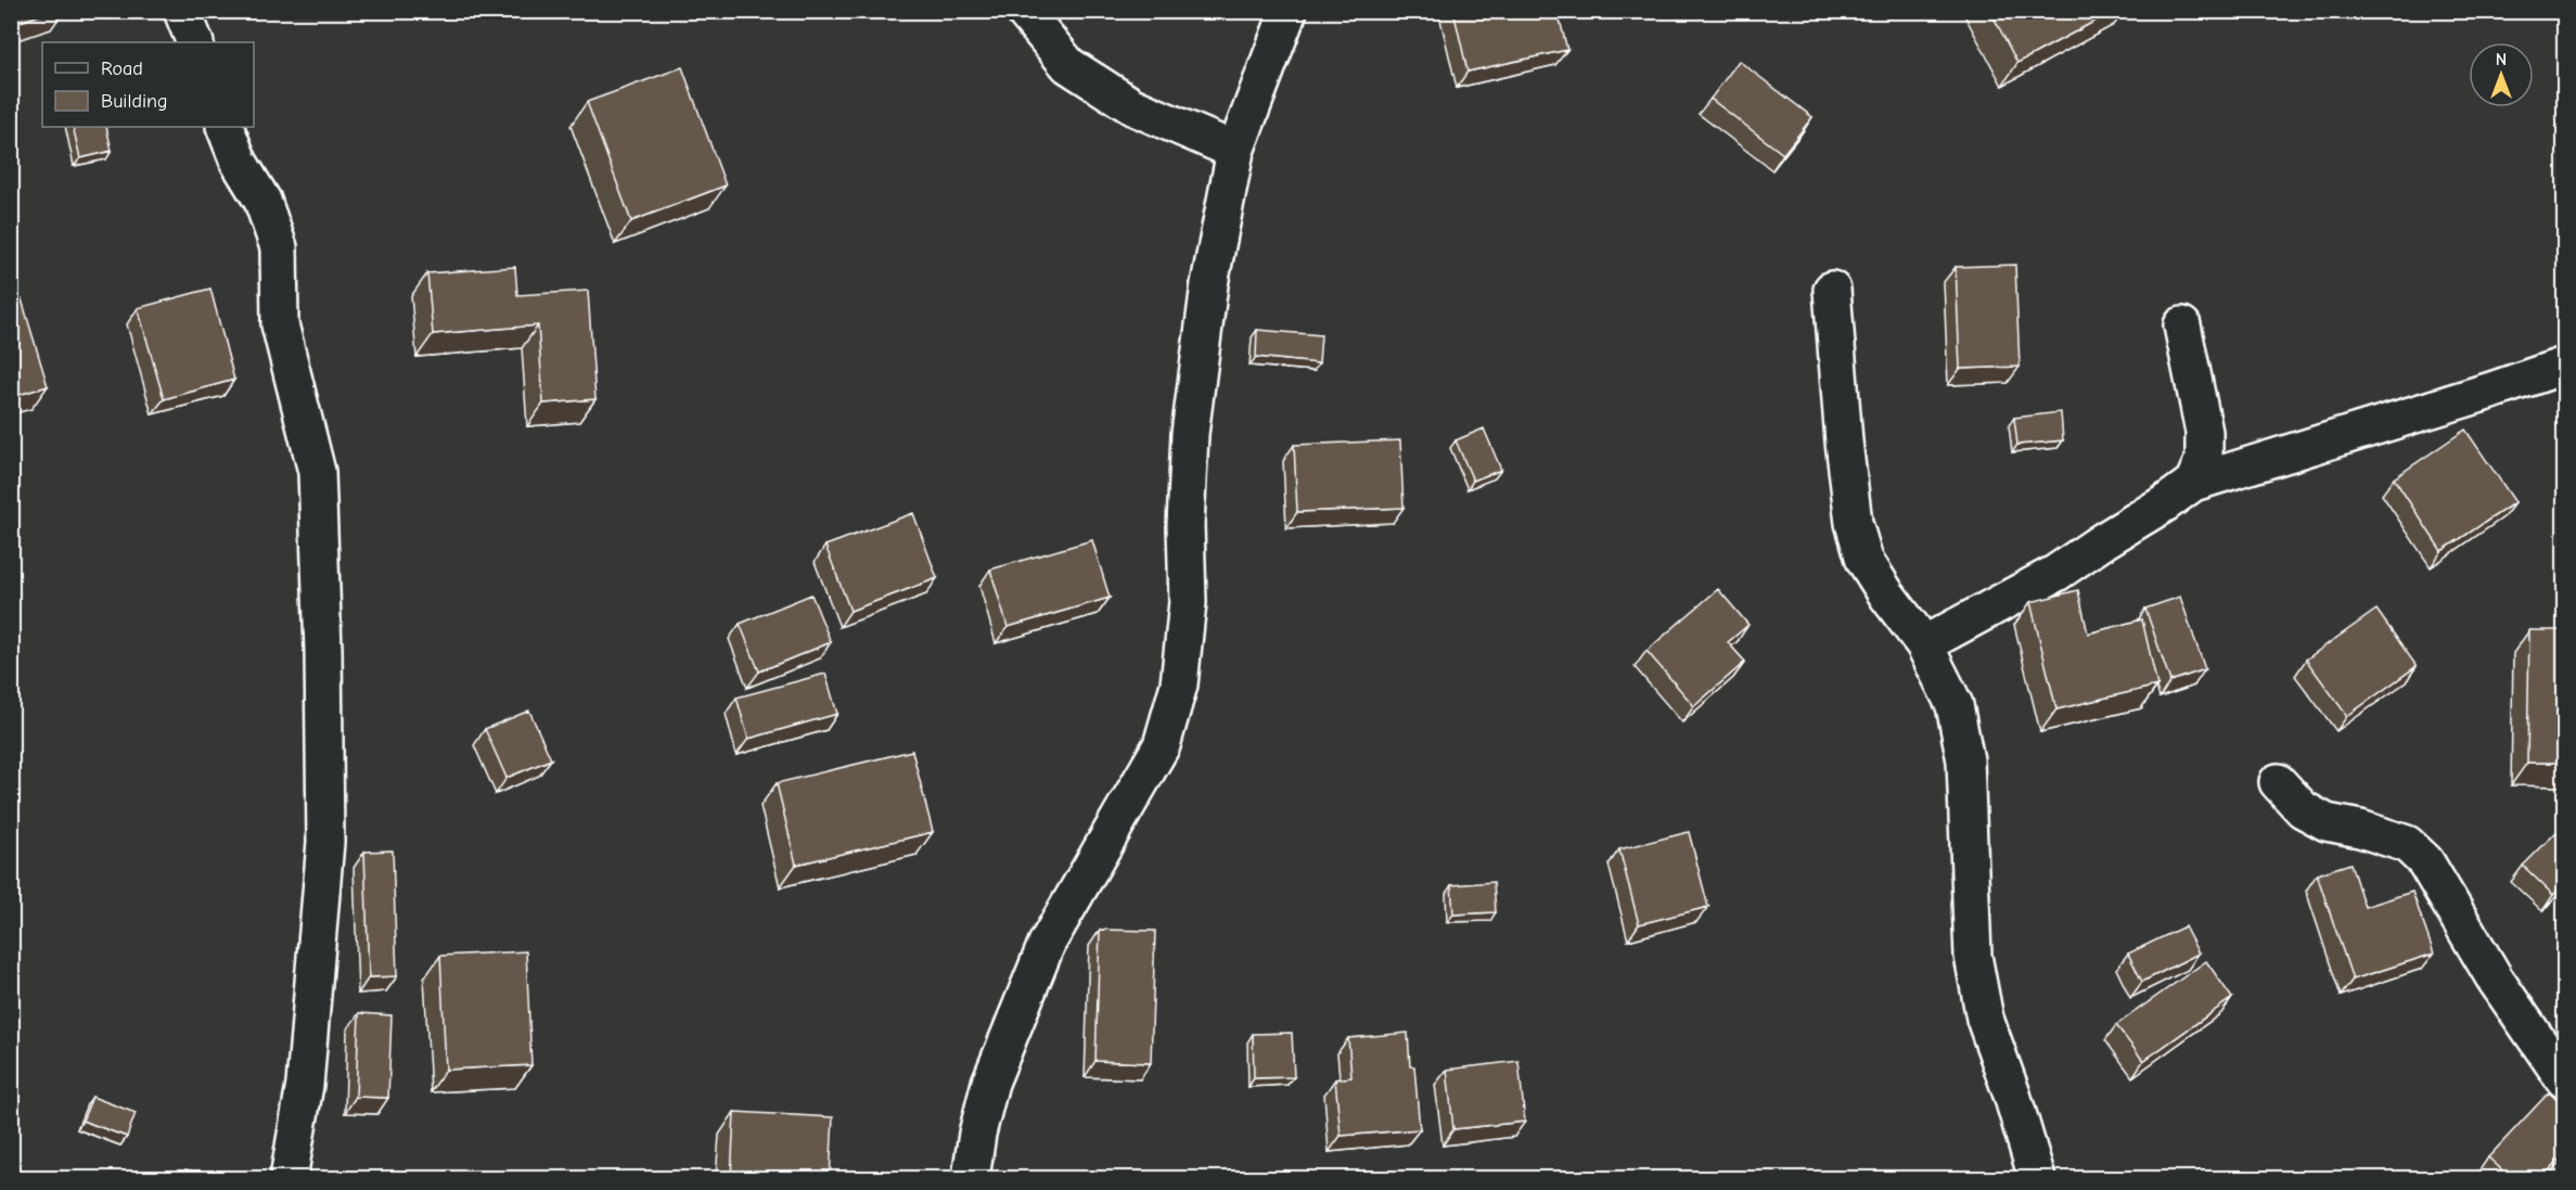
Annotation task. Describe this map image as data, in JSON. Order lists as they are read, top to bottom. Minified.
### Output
{"legend":["Road","Building"],"north":"top"}
